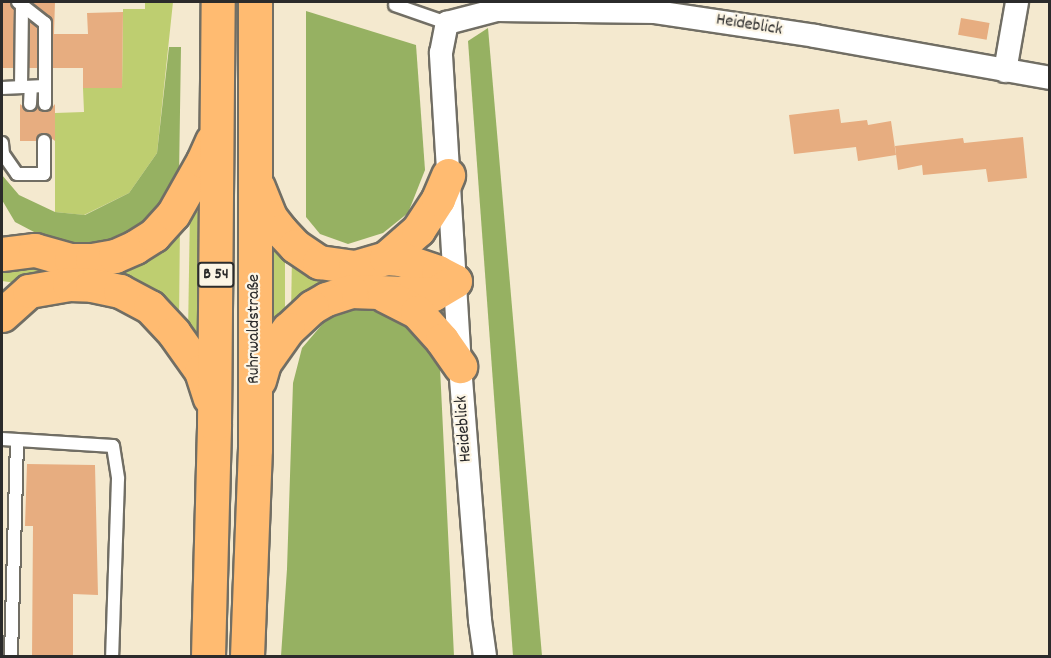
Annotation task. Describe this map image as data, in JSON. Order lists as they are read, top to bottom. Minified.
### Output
{"streets":{"highway":["B 54","Ruhrwaldstraße"],"street":["Heideblick"]}}
